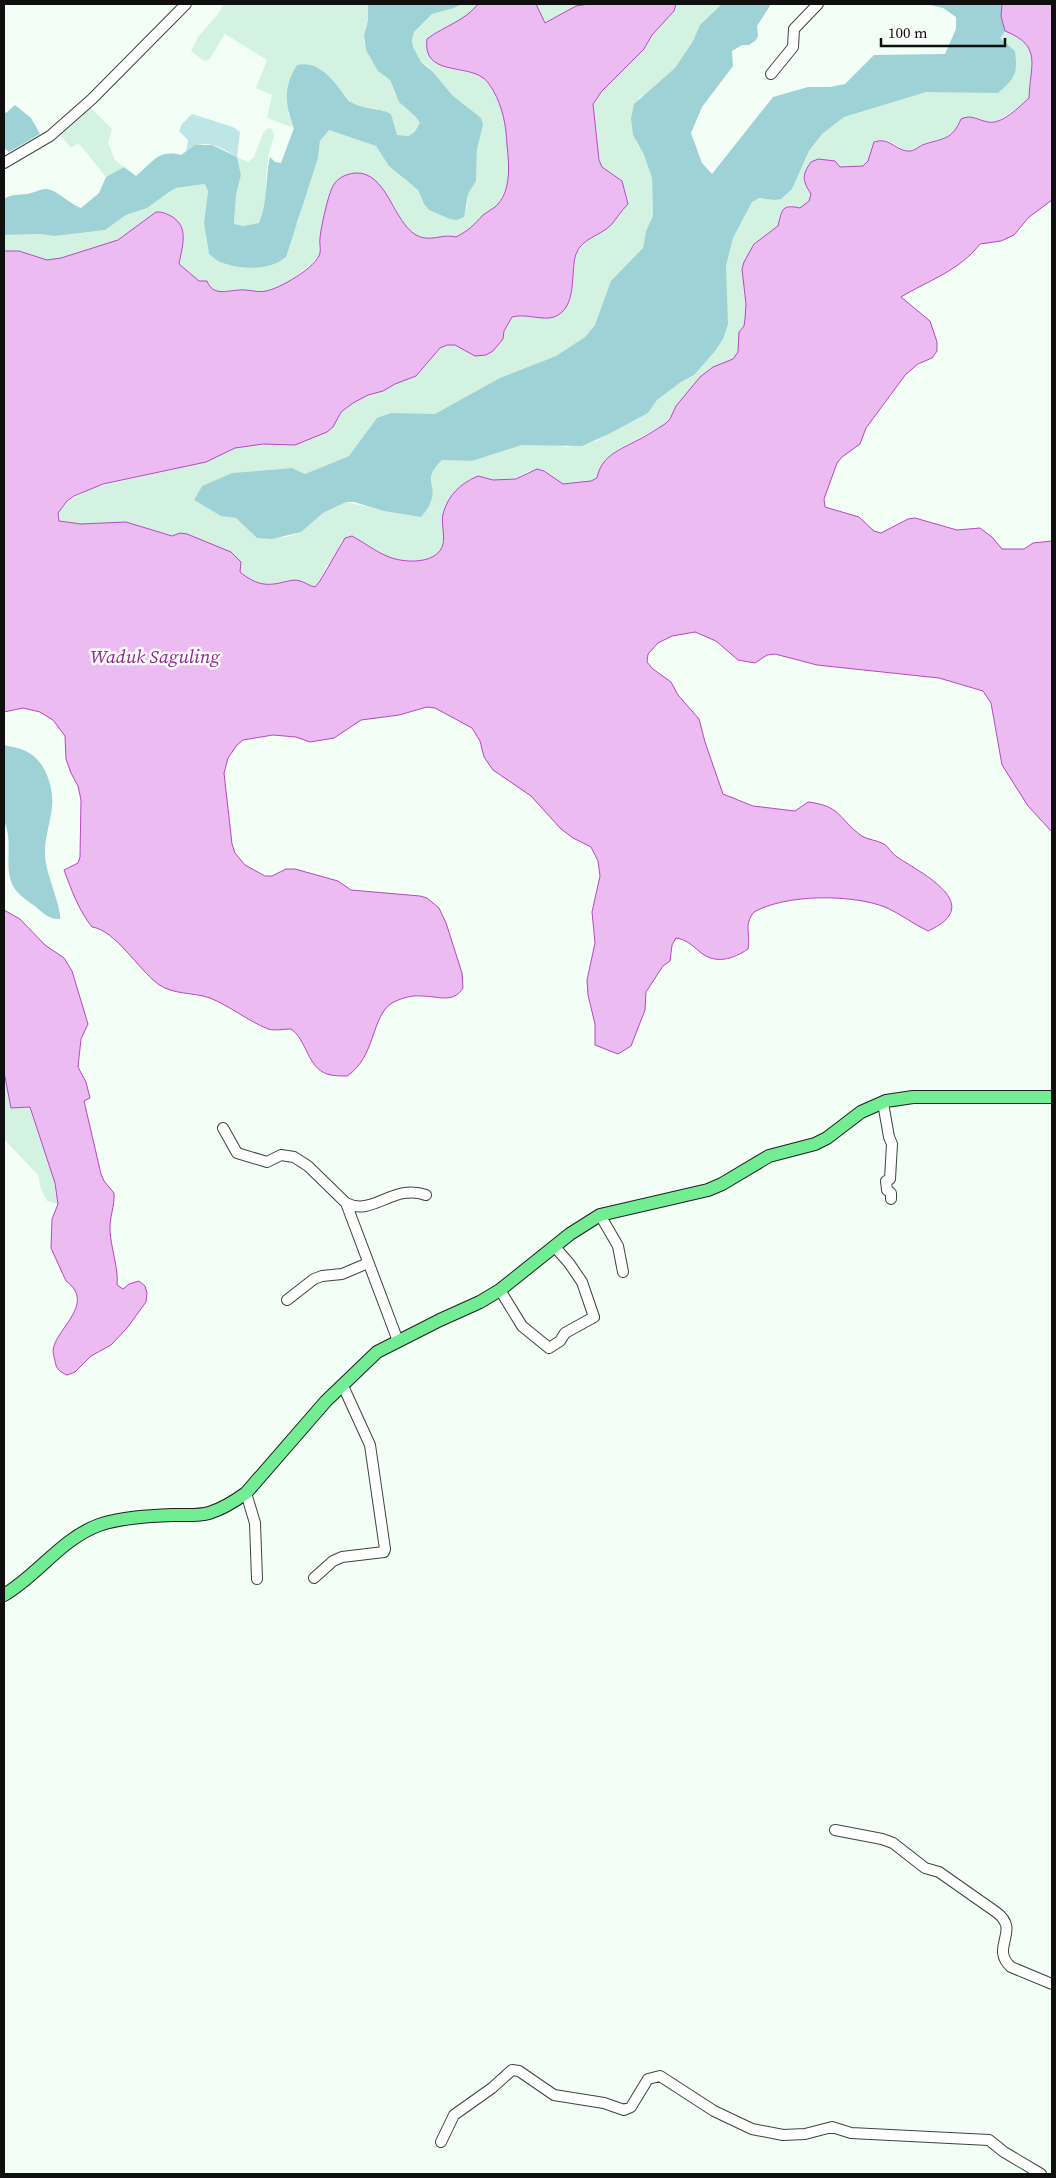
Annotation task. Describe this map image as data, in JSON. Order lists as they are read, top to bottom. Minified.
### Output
{"water":["Waduk Saguling"],"scale_bar":"100 m"}
